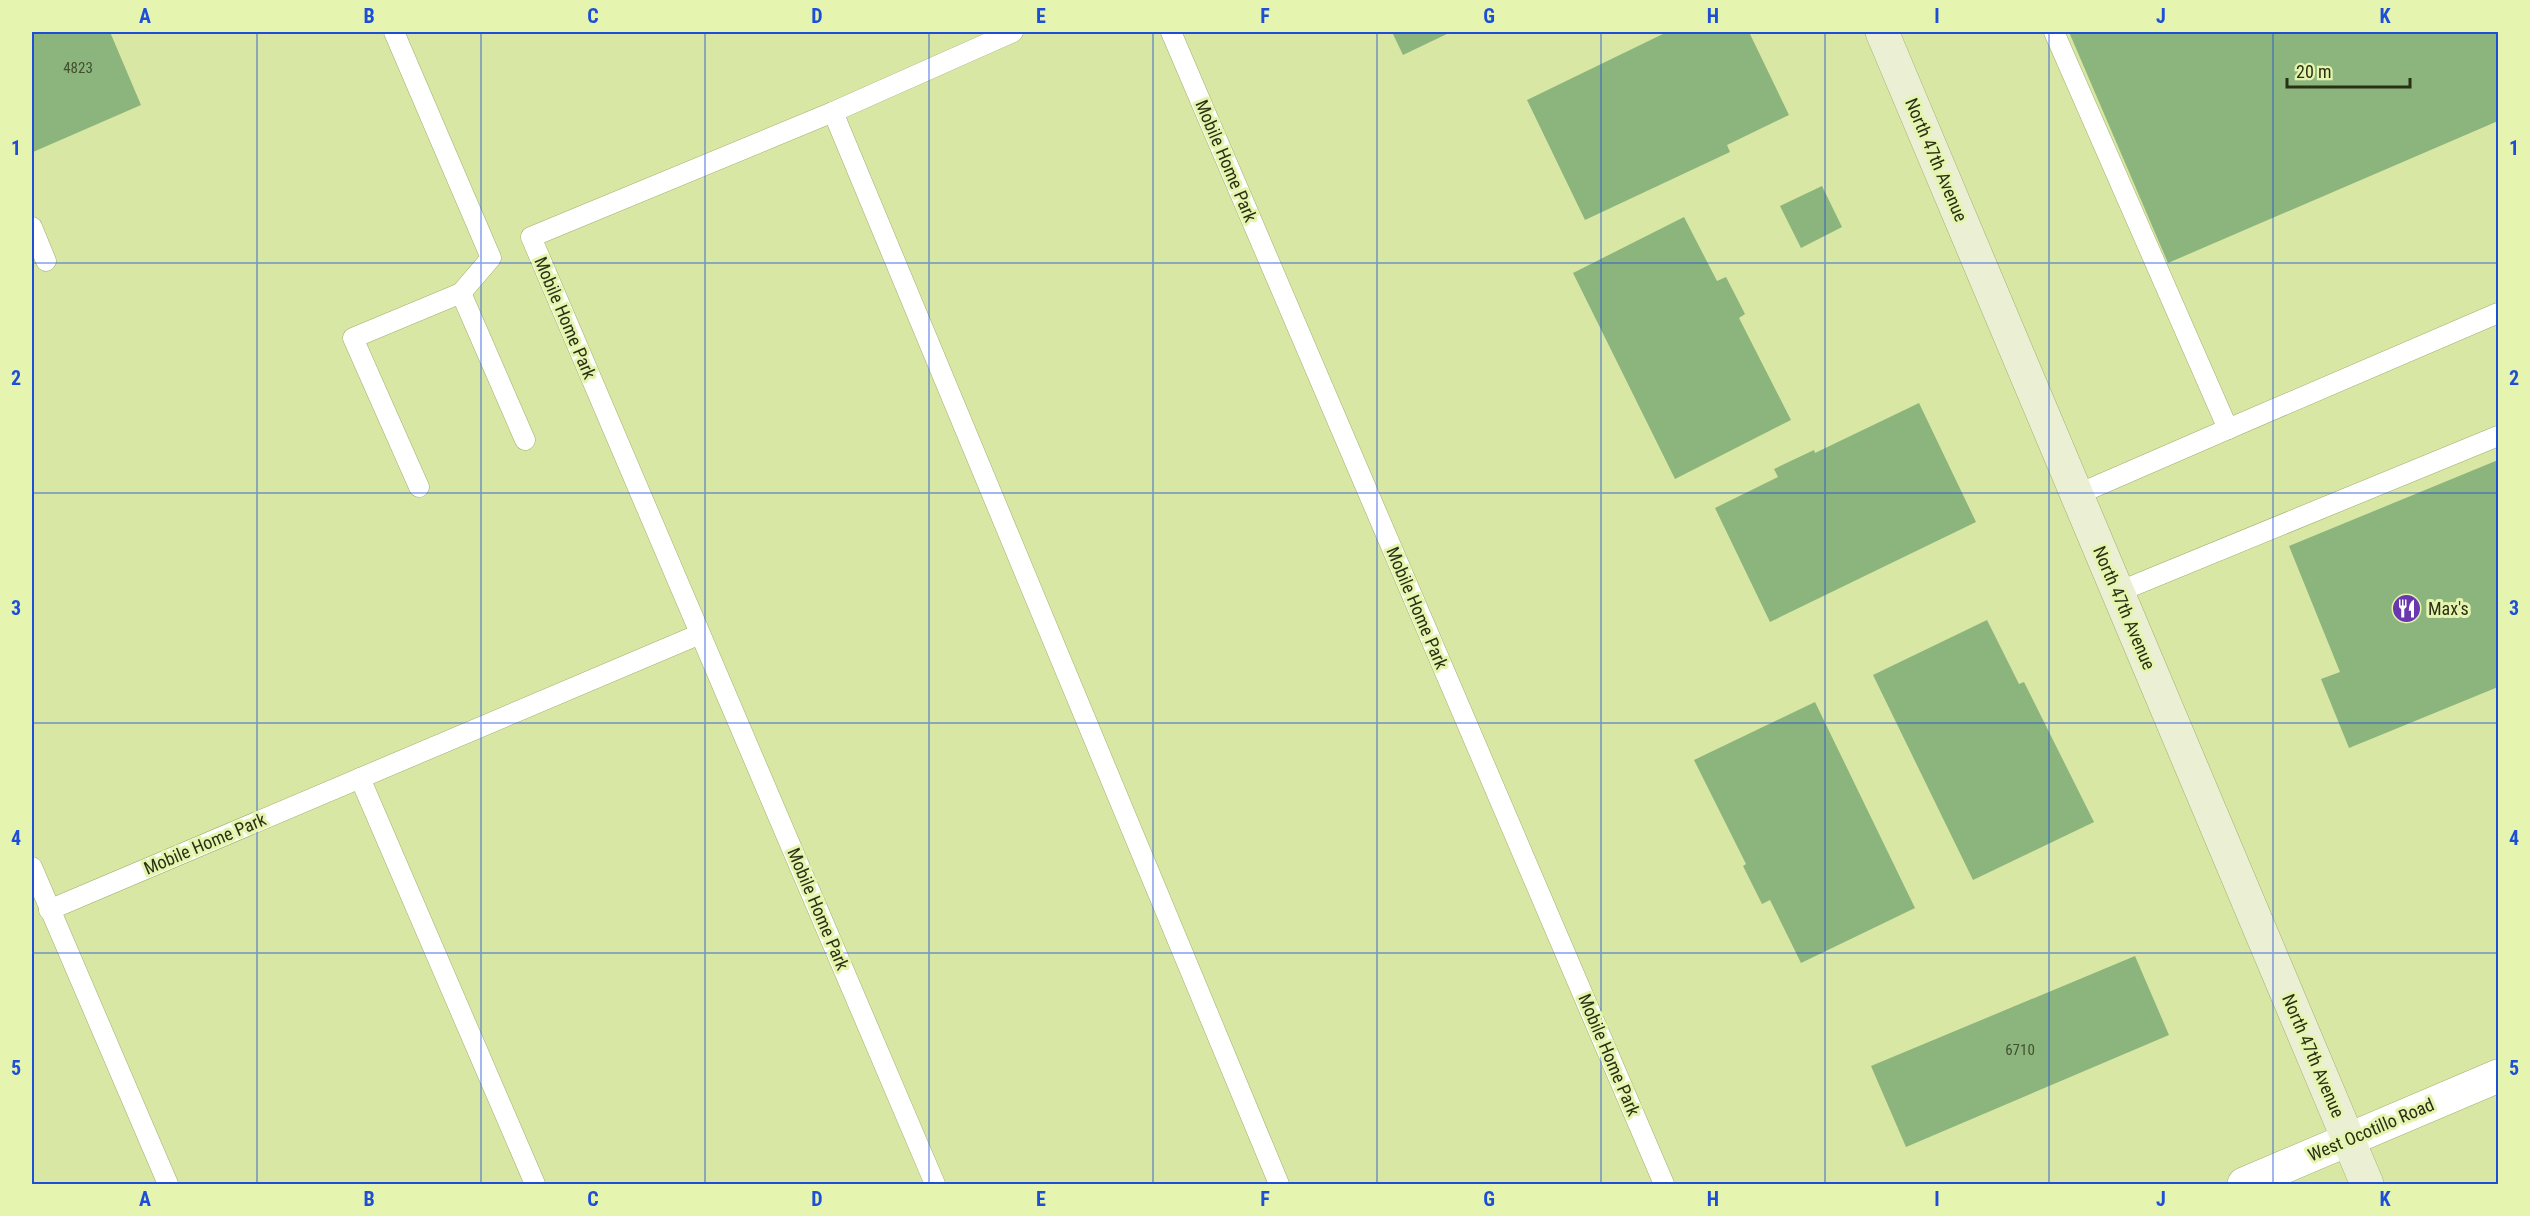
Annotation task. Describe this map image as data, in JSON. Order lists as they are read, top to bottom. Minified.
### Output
{"streets":{"street":["North 47th Avenue","West Ocotillo Road"],"lane":["Mobile Home Park"]},"crossings":[["North 47th Avenue","West Ocotillo Road"]],"places":{"restaurant":["Max's"]},"house_numbers":["4823","6710"],"scale_bar":"20 m","grid":{"columns":["A","B","C","D","E","F","G","H","I","J","K"],"rows":["1","2","3","4","5"]}}
